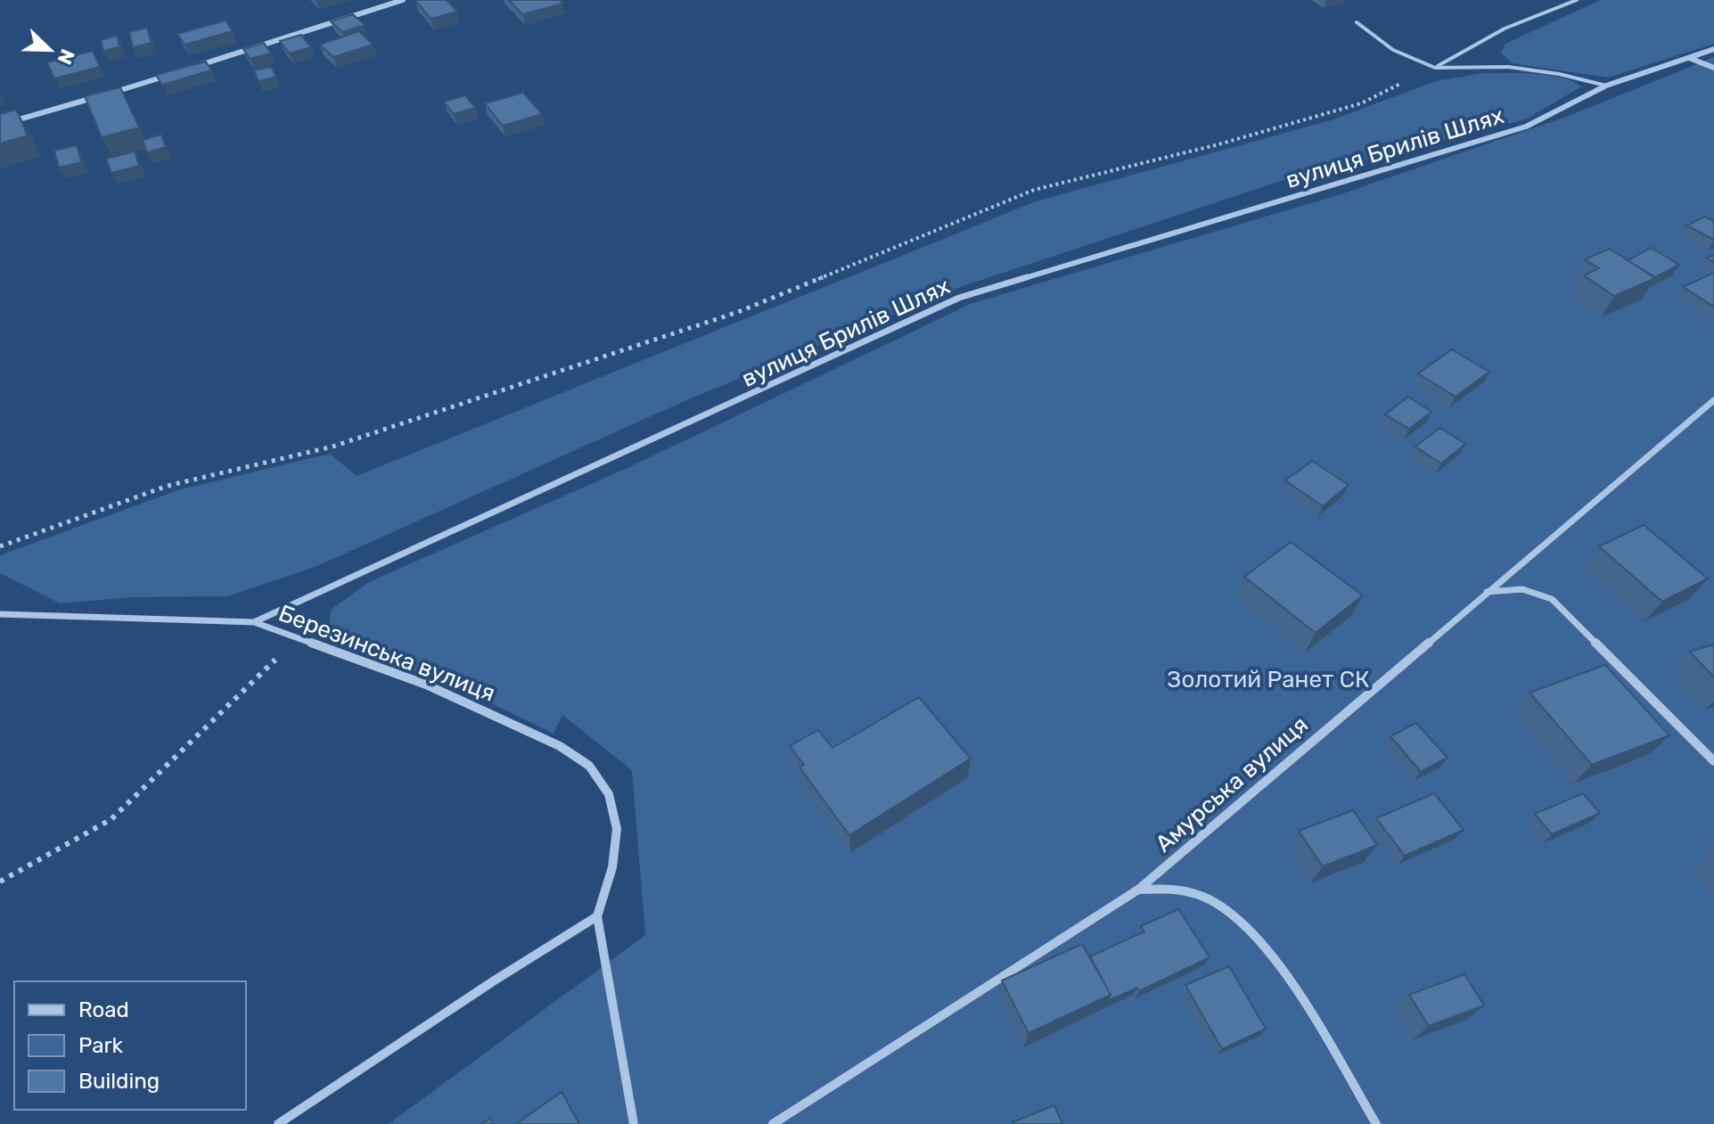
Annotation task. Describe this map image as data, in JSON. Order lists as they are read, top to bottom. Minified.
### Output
{"streets":{"street":["вулиця Брилів Шлях","Березинська вулиця","Амурська вулиця"]},"crossings":[["вулиця Брилів Шлях","Березинська вулиця"]],"parks":["Золотий Ранет СК"],"legend":["Road","Park","Building"],"north":"bottom right"}
